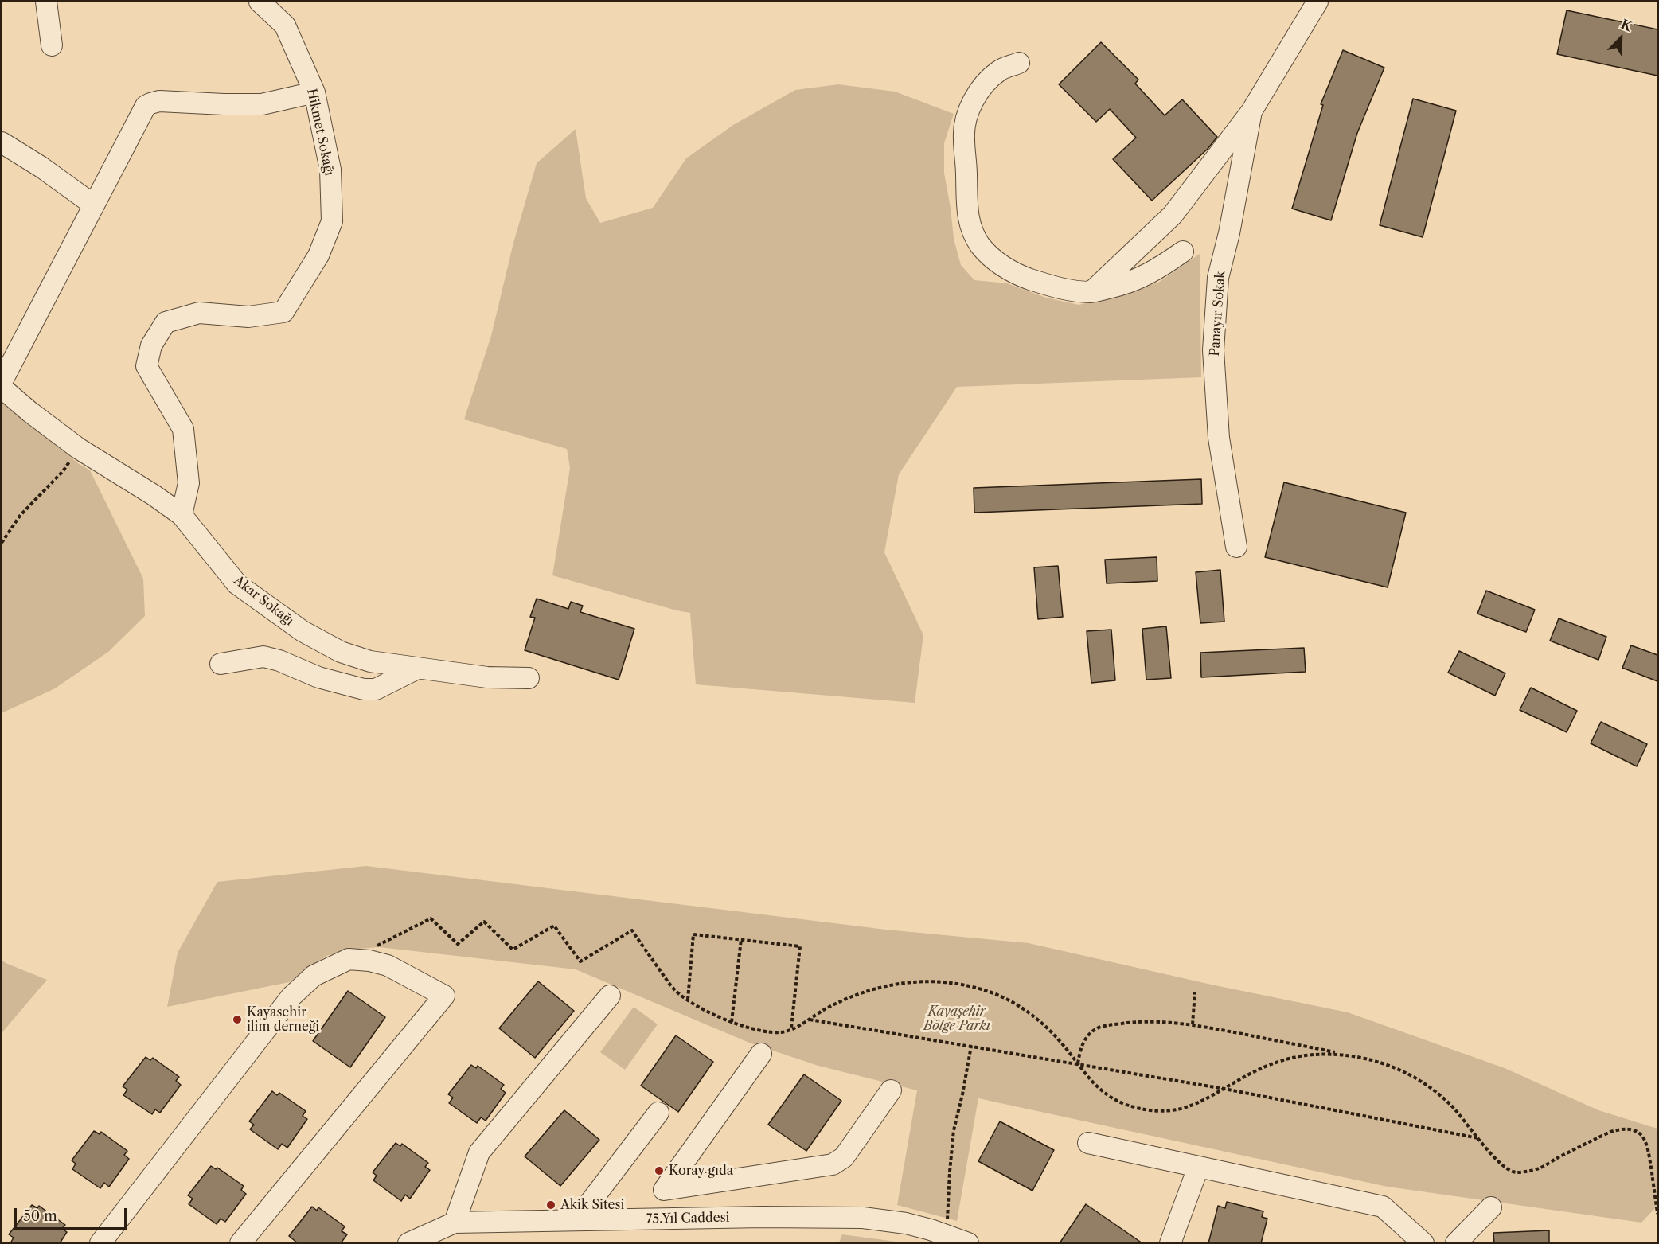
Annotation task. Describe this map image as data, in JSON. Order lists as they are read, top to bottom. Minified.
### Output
{"streets":{"street":["Hikmet Sokağı","Panayır Sokak","Akar Sokağı","75.Yıl Caddesi"]},"crossings":[["Hikmet Sokağı","Akar Sokağı"]],"parks":["Kayaşehir Bölge Parkı"],"places":["Kayaşehir ilim derneği","Koray gıda","Akik Sitesi"],"scale_bar":"50 m","north":"top right"}
